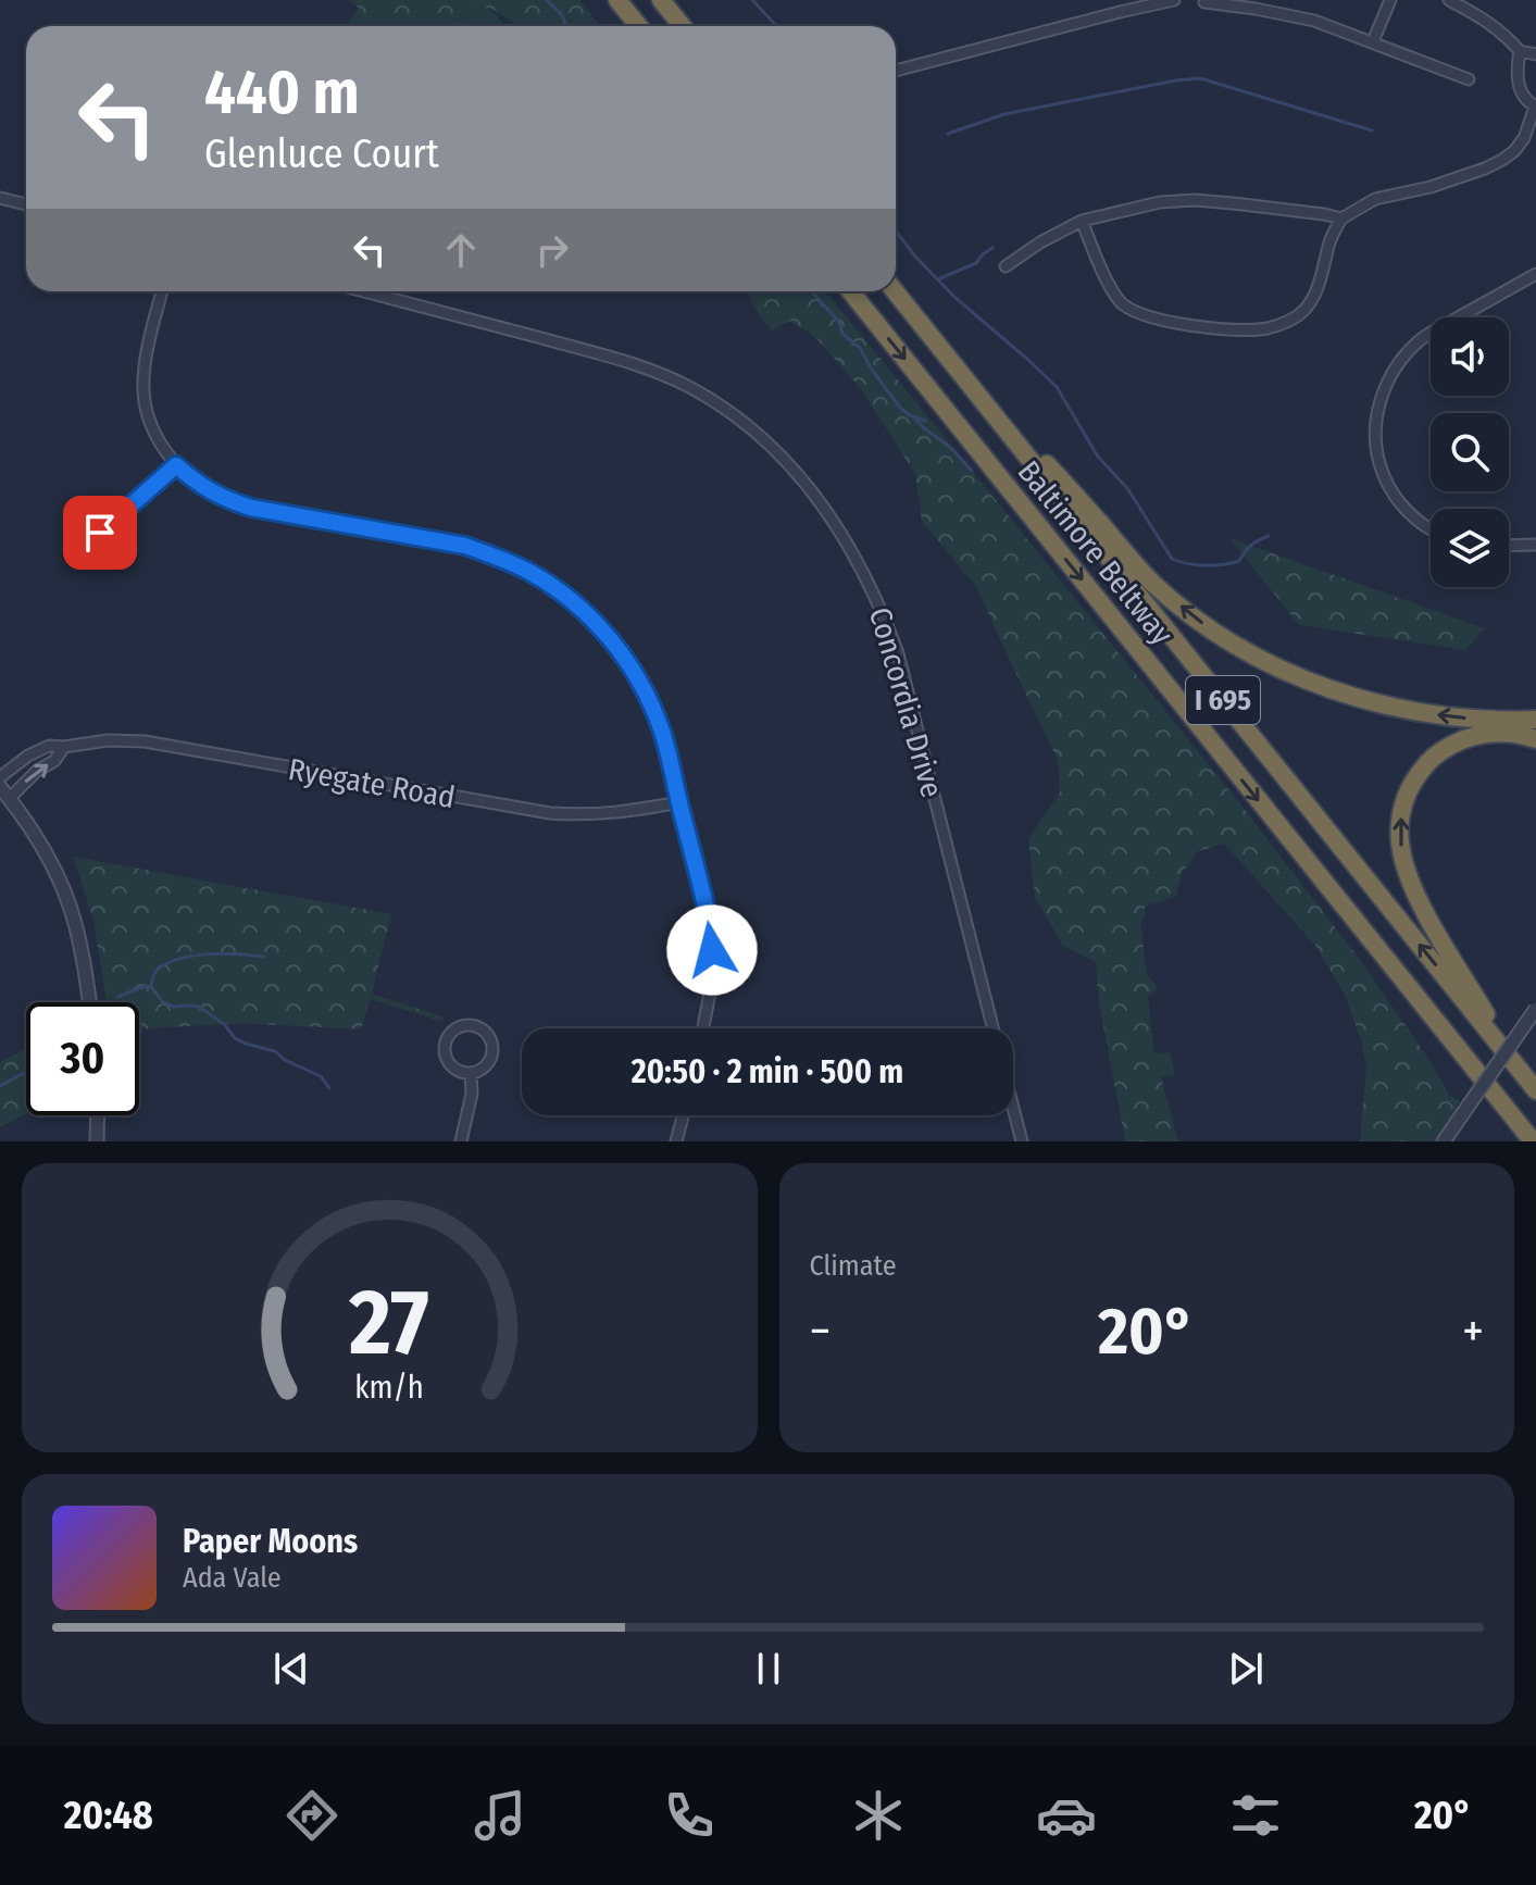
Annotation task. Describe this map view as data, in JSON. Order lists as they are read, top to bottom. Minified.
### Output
{"streets":{"highway":["Baltimore Beltway","I 695"],"street":["Concordia Drive","Ryegate Road"]},"page":{"turn":["440 m","Glenluce Court"],"limit":"30","trip":"20:50 · 2 min · 500 m","tile":"Climate","heat":["−","20°","+"],"song":["Paper Moons","Ada Vale"],"tabs":["20:48","20°"],"gauge":["27","km/h"]}}
